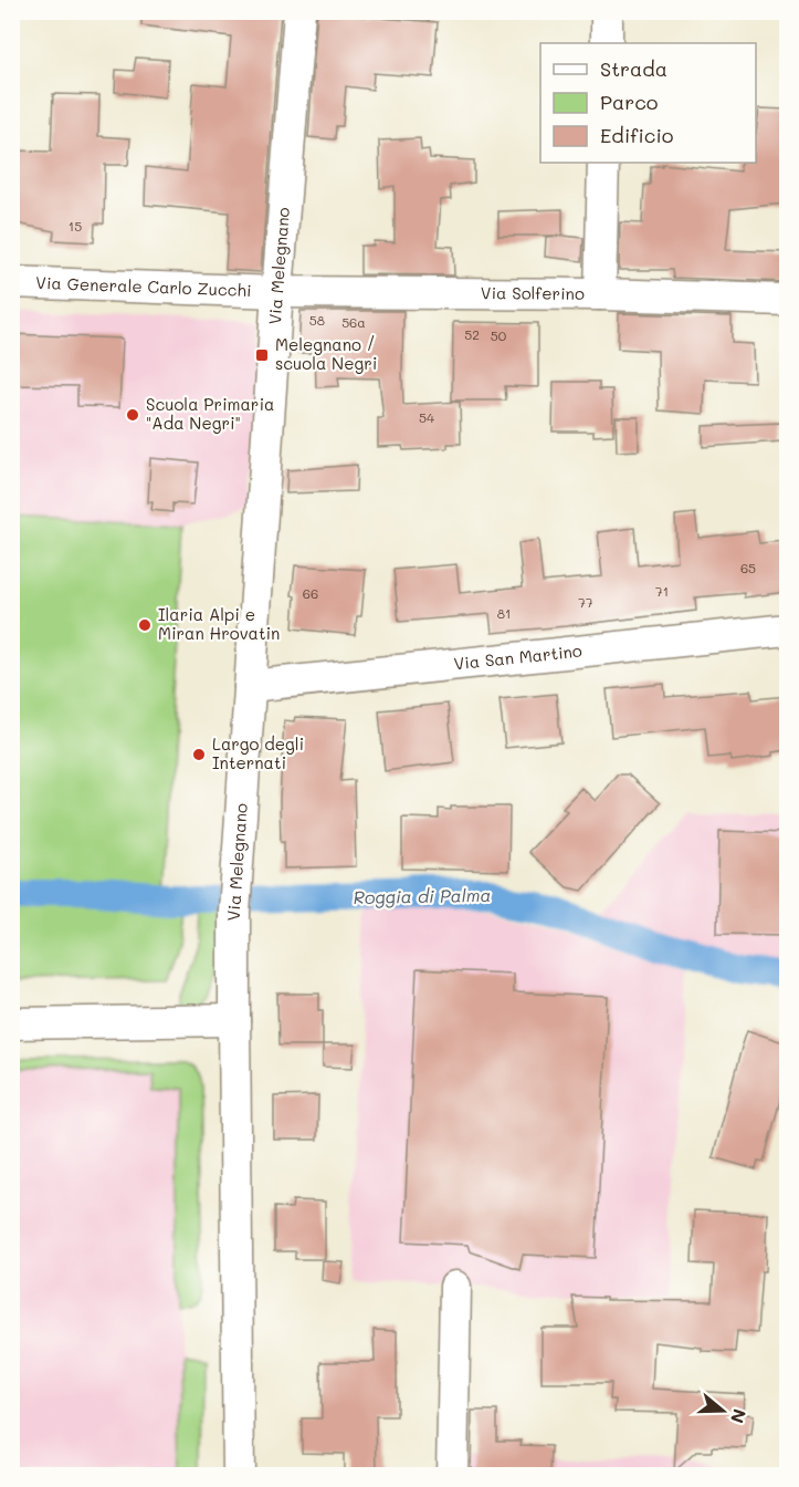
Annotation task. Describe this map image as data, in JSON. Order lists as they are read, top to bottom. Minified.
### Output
{"streets":{"street":["Via Melegnano","Via Generale Carlo Zucchi","Via Solferino","Via San Martino"]},"crossings":[["Via Melegnano","Via Generale Carlo Zucchi"],["Via Melegnano","Via Solferino"],["Via Melegnano","Via San Martino"],["Via Generale Carlo Zucchi","Via Solferino"]],"water":["Roggia di Palma"],"places":{"transit":["Melegnano / scuola Negri"],"other":["Scuola Primaria \"Ada Negri\"","Ilaria Alpi e Miran Hrovatin","Largo degli Internati"]},"house_numbers":["15","58","56a","52","50","54","65","71","66","77","81"],"legend":["Strada","Parco","Edificio"],"north":"right"}
